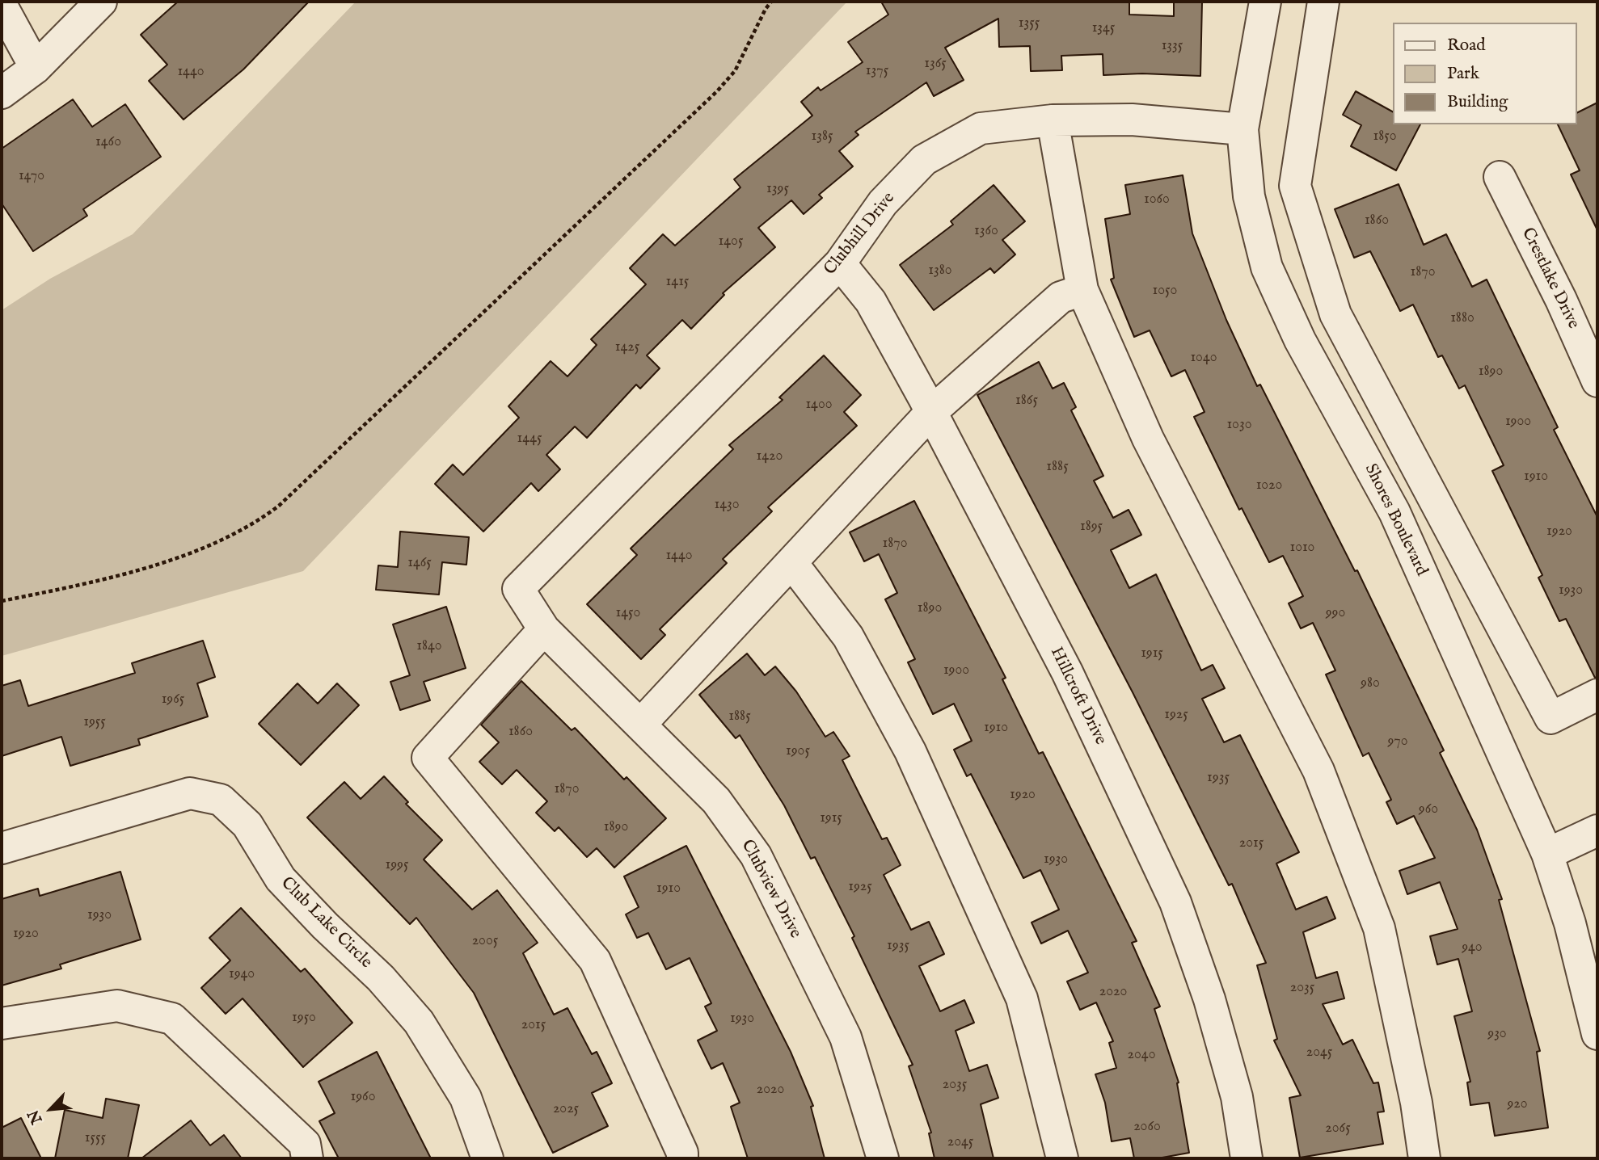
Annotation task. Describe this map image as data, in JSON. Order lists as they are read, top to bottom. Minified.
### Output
{"streets":{"street":["Clubhill Drive","Crestlake Drive","Shores Boulevard","Hillcroft Drive","Clubview Drive","Club Lake Circle"]},"crossings":[["Clubhill Drive","Shores Boulevard"],["Clubhill Drive","Hillcroft Drive"],["Clubhill Drive","Clubview Drive"]],"house_numbers":["1355","1345","1335","1365","1375","1440","1385","1850","1460","1470","1395","1060","1860","1360","1405","1380","1870","1415","1050","1880","1425","1040","1890","1865","1400","1900","1030","1445","1420","1885","1910","1020","1430","1895","1920","1870","1010","1440","1465","1930","1890","1450","990","1840","1915","1900","980","1965","1925","1885","1955","1910","1860","970","1905","1935","1870","1920","960","1915","1890","2015","1930","1995","1925","1910","1930","1920","2005","1935","940","1940","2035","2020","1950","1930","2015","930","2045","2040","2035","2020","1960","920","2025","2060","2065","1555","2045"],"legend":["Road","Park","Building"],"north":"bottom left"}
